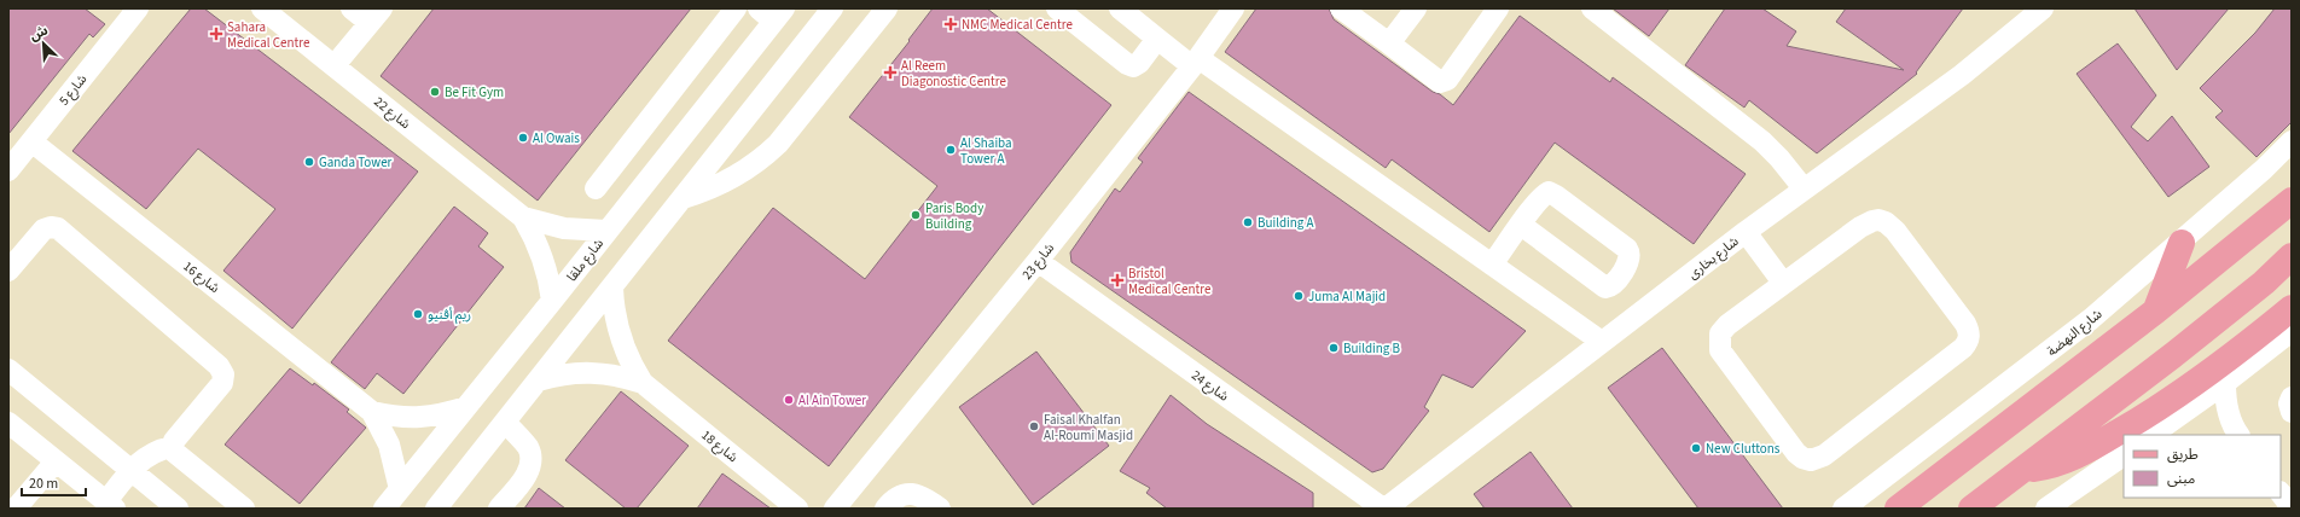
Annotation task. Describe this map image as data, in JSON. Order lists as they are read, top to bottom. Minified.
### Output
{"streets":{"street":["شارع 5","شارع 22","شارع بخارى","شارع ملقا","شارع 23","شارع 16","شارع النهضة","شارع 24","شارع 18"]},"crossings":[["شارع 5","شارع 16"],["شارع 22","شارع ملقا"],["شارع بخارى","شارع 24"],["شارع ملقا","شارع 16"],["شارع 23","شارع 24"]],"places":{"health":["NMC Medical Centre","Sahara Medical Centre","Al Reem Diagonostic Centre","Bristol Medical Centre"],"other":["Be Fit Gym","Al Owais","Al Shaiba Tower A","Ganda Tower","Paris Body Building","Building A","Juma Al Majid","ريم أڤنيو","Building B","Al Ain Tower","Faisal Khalfan Al-Roumi Masjid","New Cluttons"]},"legend":["طريق","مبنى"],"scale_bar":"20 m","north":"top left"}
